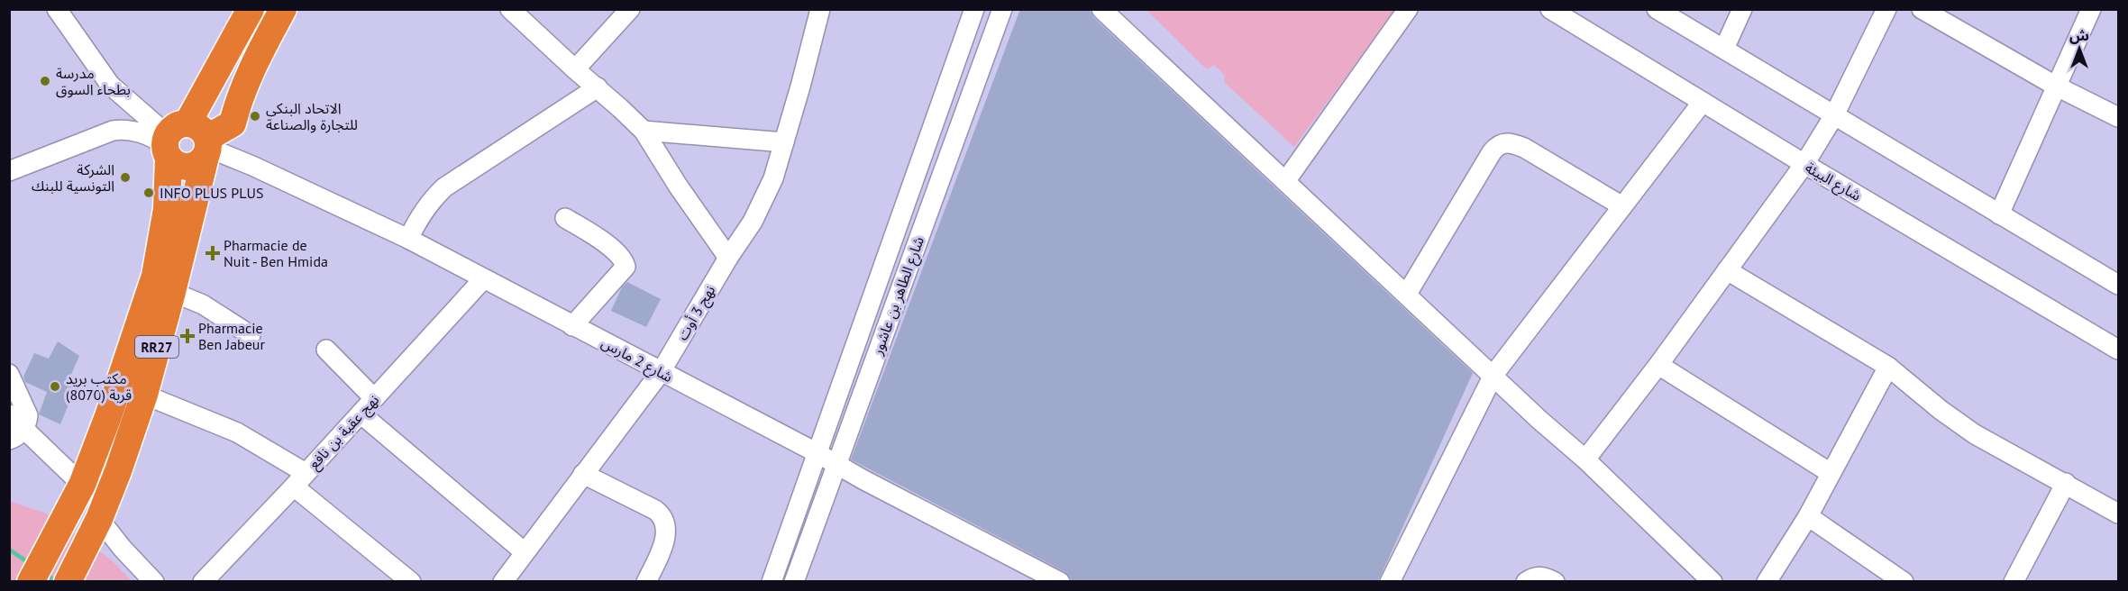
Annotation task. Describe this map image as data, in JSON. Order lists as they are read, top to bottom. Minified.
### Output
{"streets":{"highway":["RR27"],"street":["شارع البيئة","شارع الطاهر بن عاشور","نهج 3 أوت","شارع 2 مارس","نهج عقبة بن نافع"]},"crossings":[["شارع الطاهر بن عاشور","شارع 2 مارس"],["نهج 3 أوت","شارع 2 مارس"],["RR27","شارع 2 مارس"],["شارع 2 مارس","نهج عقبة بن نافع"]],"places":{"other":["مدرسة بطحاء السوق","الاتحاد البنكي للتجارة والصناعة","الشركة التونسية للبنك","INFO PLUS PLUS","مكتب بريد قربة (8070)"],"health":["Pharmacie de Nuit - Ben Hmida","Pharmacie Ben Jabeur"]},"north":"top"}
